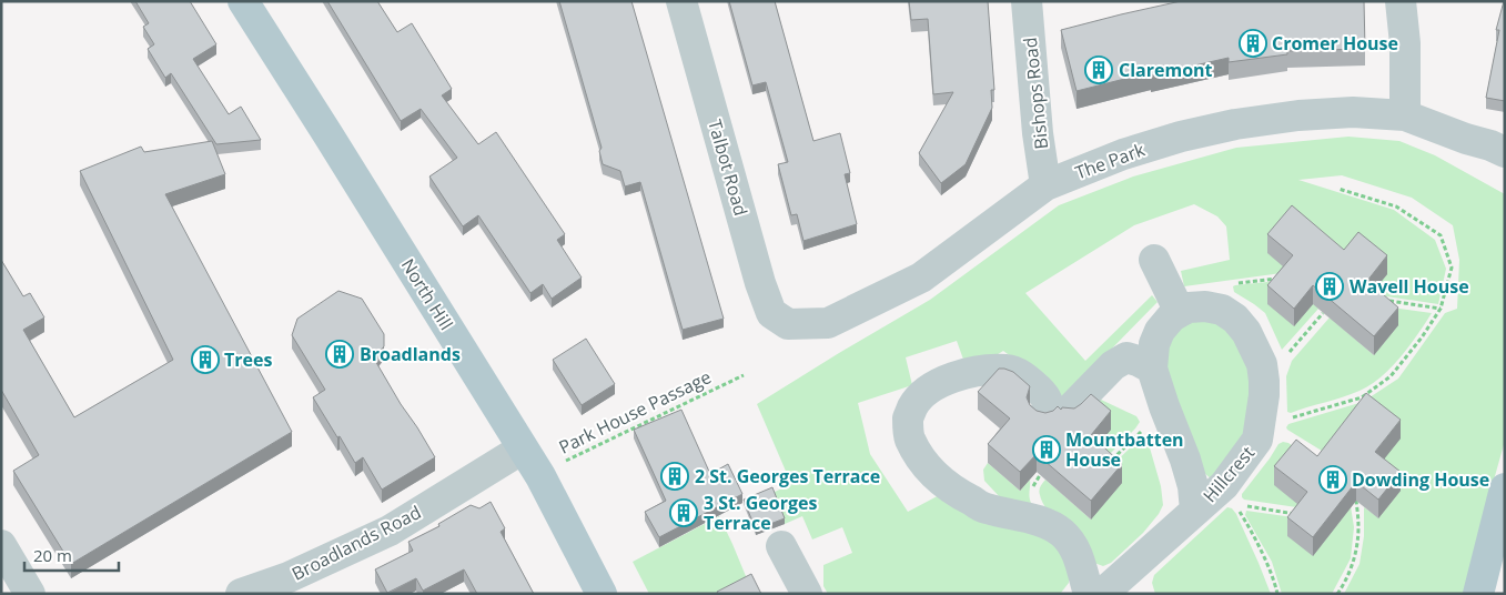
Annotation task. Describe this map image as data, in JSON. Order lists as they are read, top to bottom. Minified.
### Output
{"streets":{"main road":["North Hill"],"street":["Bishops Road","The Park","Talbot Road","Hillcrest","Broadlands Road"],"path":["Park House Passage"]},"crossings":[["Bishops Road","The Park"],["The Park","Talbot Road"],["North Hill","Park House Passage"],["North Hill","Broadlands Road"]],"places":{"building":["Cromer House","Claremont","Wavell House","Broadlands","Trees","Mountbatten House","2 St. Georges Terrace","Dowding House","3 St. Georges Terrace"]},"scale_bar":"20 m"}
